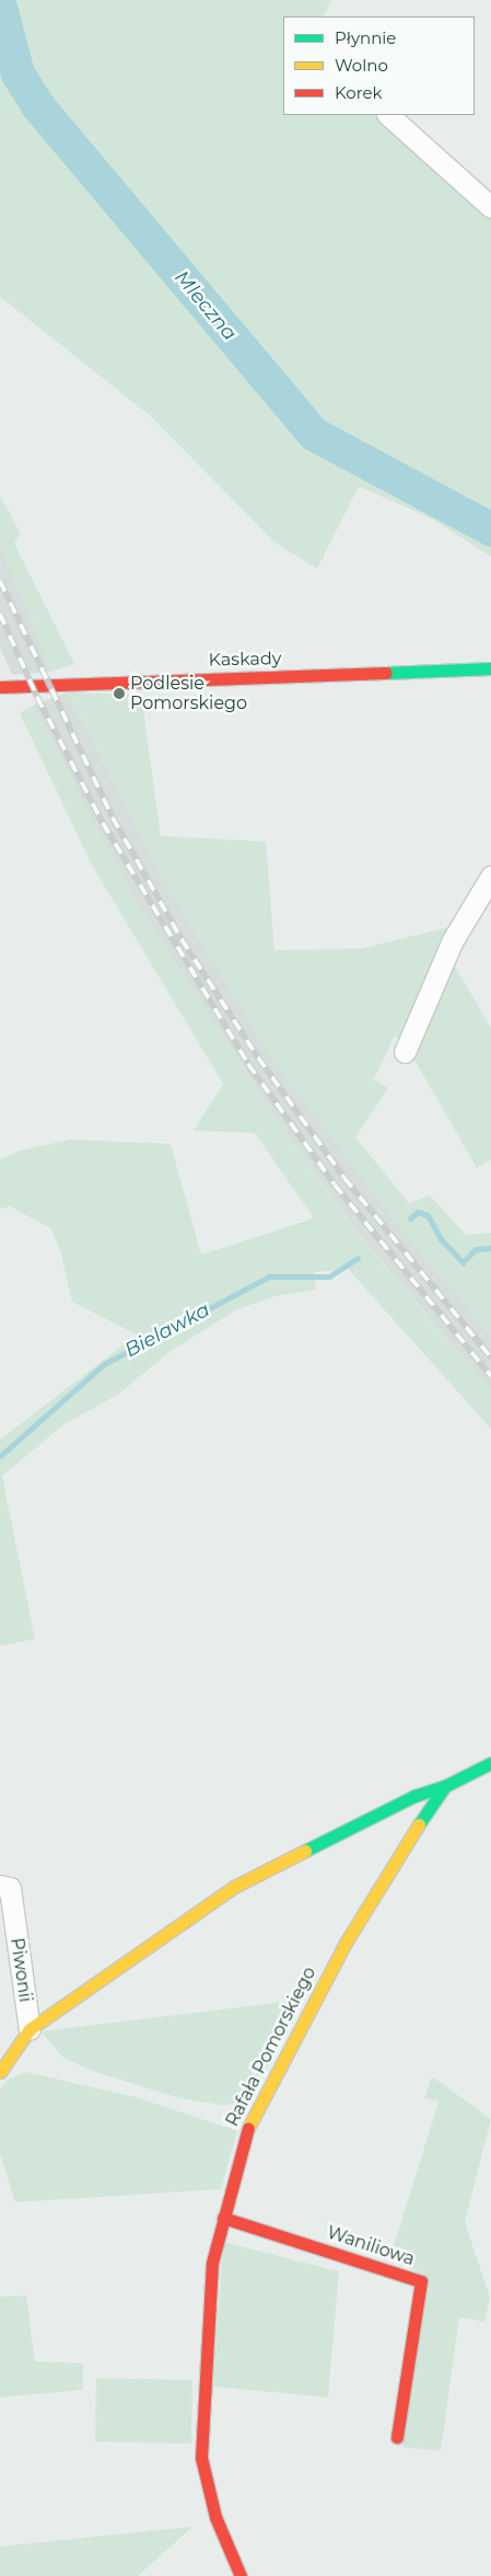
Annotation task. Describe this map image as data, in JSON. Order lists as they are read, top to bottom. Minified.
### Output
{"streets":{"street":["Kaskady","Piwonii","Rafała Pomorskiego","Waniliowa"]},"crossings":[["Rafała Pomorskiego","Waniliowa"]],"water":["Mleczna","Bielawka"],"places":["Podlesie Pomorskiego"],"legend":["Płynnie","Wolno","Korek"]}
